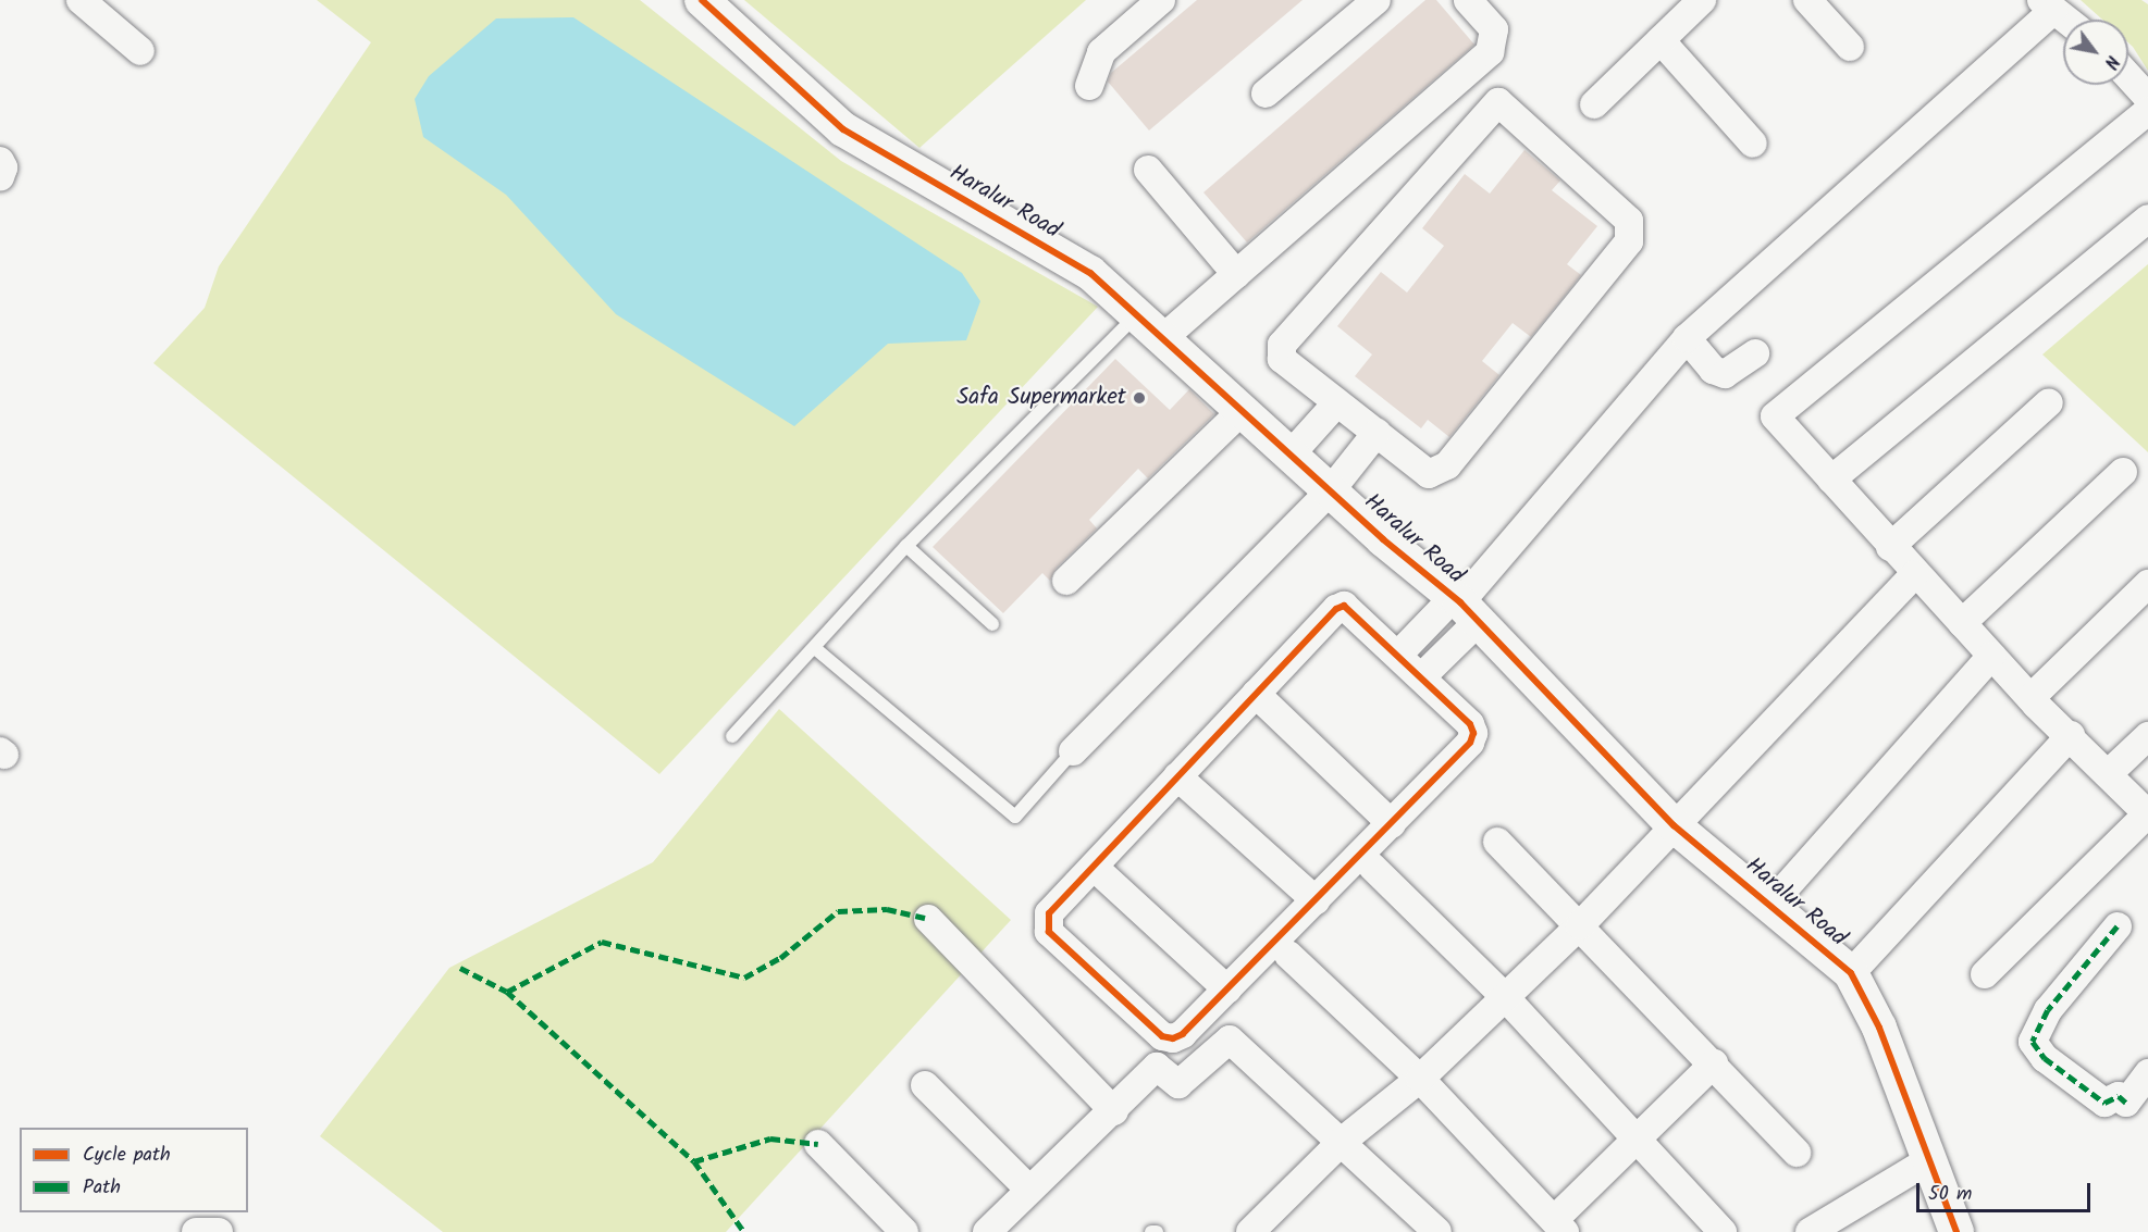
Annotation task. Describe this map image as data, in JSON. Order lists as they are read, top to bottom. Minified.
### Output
{"streets":{"street":["Haralur Road"]},"places":["Safa Supermarket"],"legend":["Cycle path","Path"],"scale_bar":"50 m","north":"bottom right"}
